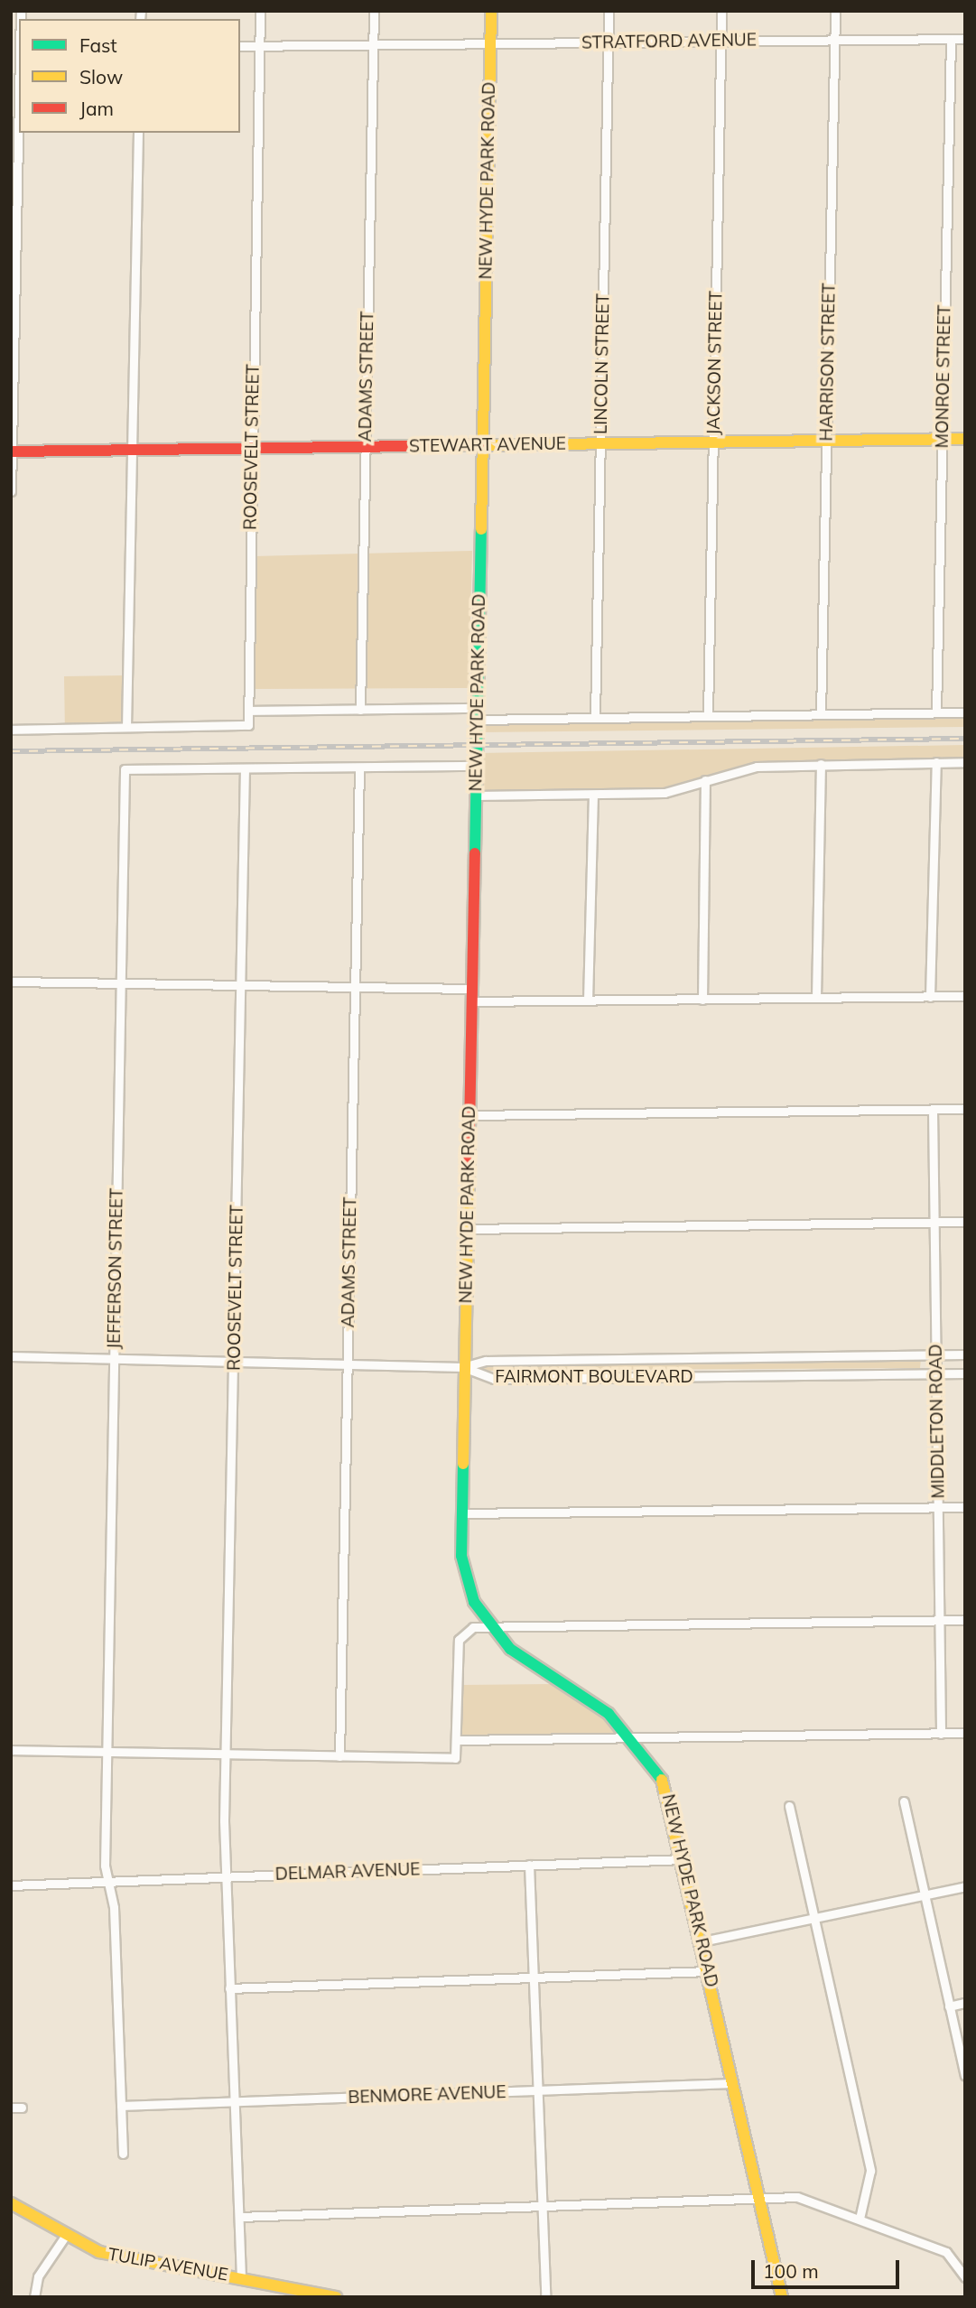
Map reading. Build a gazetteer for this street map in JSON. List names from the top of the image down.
{
  "streets": {
    "main road": ["NEW HYDE PARK ROAD", "STEWART AVENUE", "TULIP AVENUE"],
    "street": [
      "STRATFORD AVENUE",
      "HARRISON STREET",
      "JACKSON STREET",
      "LINCOLN STREET",
      "ADAMS STREET",
      "MONROE STREET",
      "ROOSEVELT STREET",
      "JEFFERSON STREET",
      "FAIRMONT BOULEVARD",
      "MIDDLETON ROAD",
      "DELMAR AVENUE",
      "BENMORE AVENUE"
    ]
  },
  "crossings": [
    ["STRATFORD AVENUE", "NEW HYDE PARK ROAD"],
    ["STRATFORD AVENUE", "HARRISON STREET"],
    ["STRATFORD AVENUE", "JACKSON STREET"],
    ["STRATFORD AVENUE", "LINCOLN STREET"],
    ["STRATFORD AVENUE", "ADAMS STREET"],
    ["STRATFORD AVENUE", "MONROE STREET"],
    ["STRATFORD AVENUE", "ROOSEVELT STREET"],
    ["NEW HYDE PARK ROAD", "STEWART AVENUE"],
    ["NEW HYDE PARK ROAD", "FAIRMONT BOULEVARD"],
    ["NEW HYDE PARK ROAD", "DELMAR AVENUE"],
    ["NEW HYDE PARK ROAD", "BENMORE AVENUE"],
    ["HARRISON STREET", "STEWART AVENUE"],
    ["JACKSON STREET", "STEWART AVENUE"],
    ["LINCOLN STREET", "STEWART AVENUE"],
    ["ADAMS STREET", "STEWART AVENUE"],
    ["MONROE STREET", "STEWART AVENUE"],
    ["STEWART AVENUE", "ROOSEVELT STREET"],
    ["ROOSEVELT STREET", "JEFFERSON STREET"],
    ["ROOSEVELT STREET", "DELMAR AVENUE"],
    ["ROOSEVELT STREET", "BENMORE AVENUE"],
    ["ROOSEVELT STREET", "TULIP AVENUE"],
    ["JEFFERSON STREET", "DELMAR AVENUE"],
    ["JEFFERSON STREET", "BENMORE AVENUE"],
    ["FAIRMONT BOULEVARD", "MIDDLETON ROAD"]
  ],
  "legend": ["Fast", "Slow", "Jam"],
  "scale_bar": "100 m"
}
